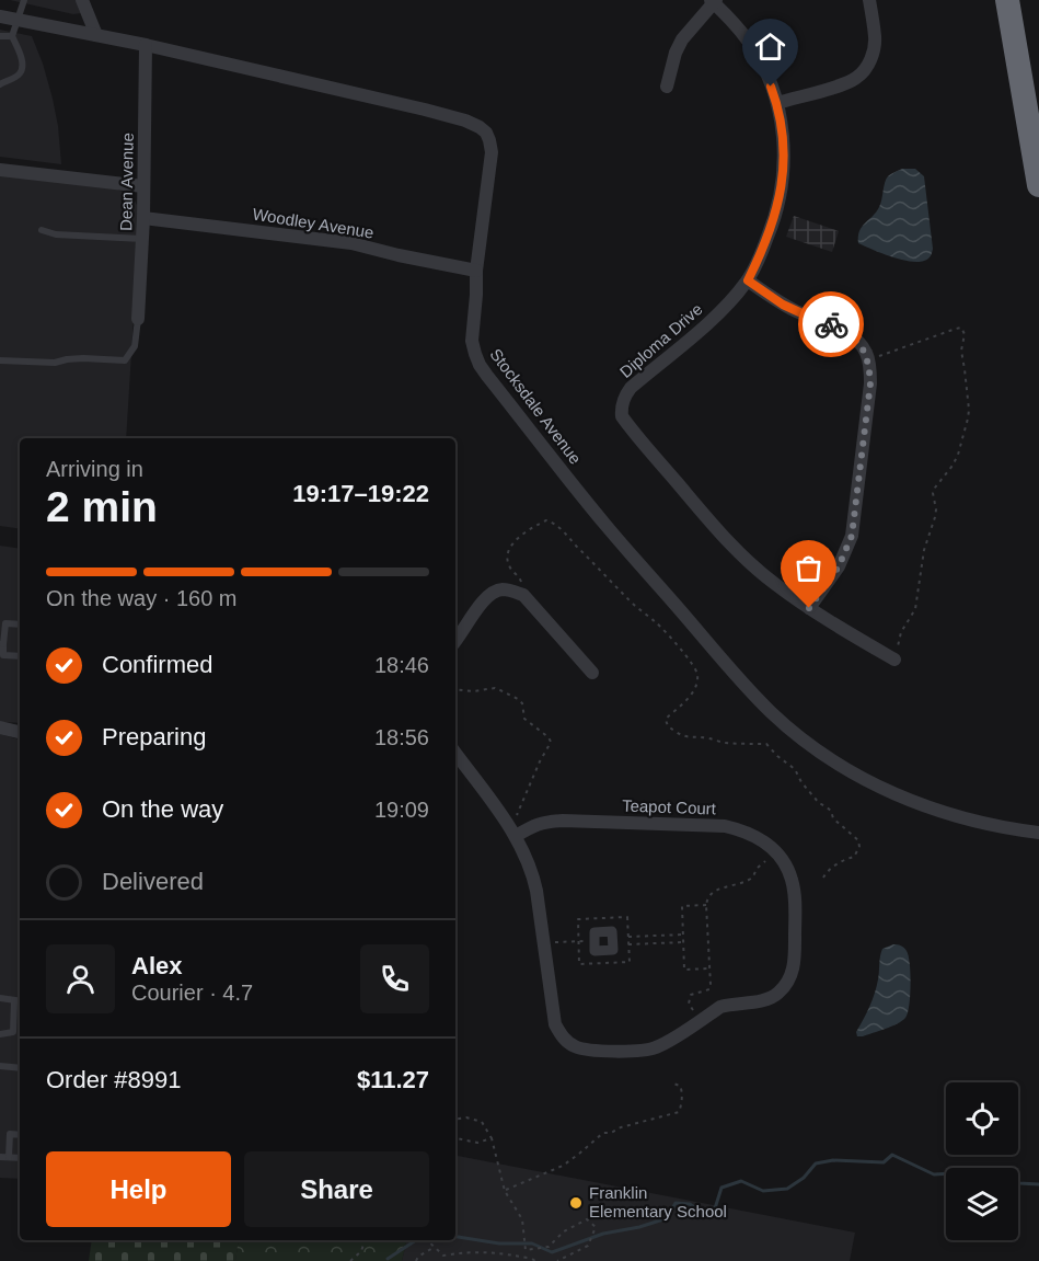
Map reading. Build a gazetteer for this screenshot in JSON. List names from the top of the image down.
{
  "streets": {
    "street": [
      "Dean Avenue",
      "Woodley Avenue",
      "Diploma Drive",
      "Stocksdale Avenue",
      "Teapot Court"
    ]
  },
  "crossings": [
    ["Dean Avenue", "Woodley Avenue"],
    ["Dean Avenue", "Stocksdale Avenue"],
    ["Woodley Avenue", "Stocksdale Avenue"]
  ],
  "places": ["Franklin Elementary School"],
  "page": {
    "heading": ["2 min", "Arriving in", "19:17–19:22"],
    "panel": [
      "Alex",
      "Courier · 4.7",
      "Order #8991",
      "$11.27"
    ],
    "bar": "On the way · 160 m",
    "list": [
      ["Confirmed", "18:46"],
      ["Preparing", "18:56"],
      ["On the way", "19:09"],
      "Delivered"
    ],
    "buttons": ["Help", "Share"]
  }
}
